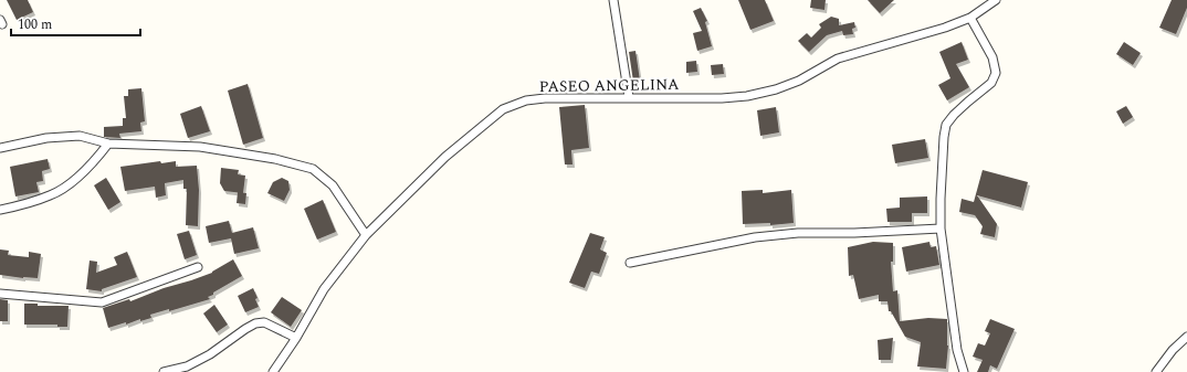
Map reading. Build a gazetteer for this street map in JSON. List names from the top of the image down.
{
  "streets": {
    "street": ["PASEO ANGELINA"]
  },
  "scale_bar": "100 m"
}
